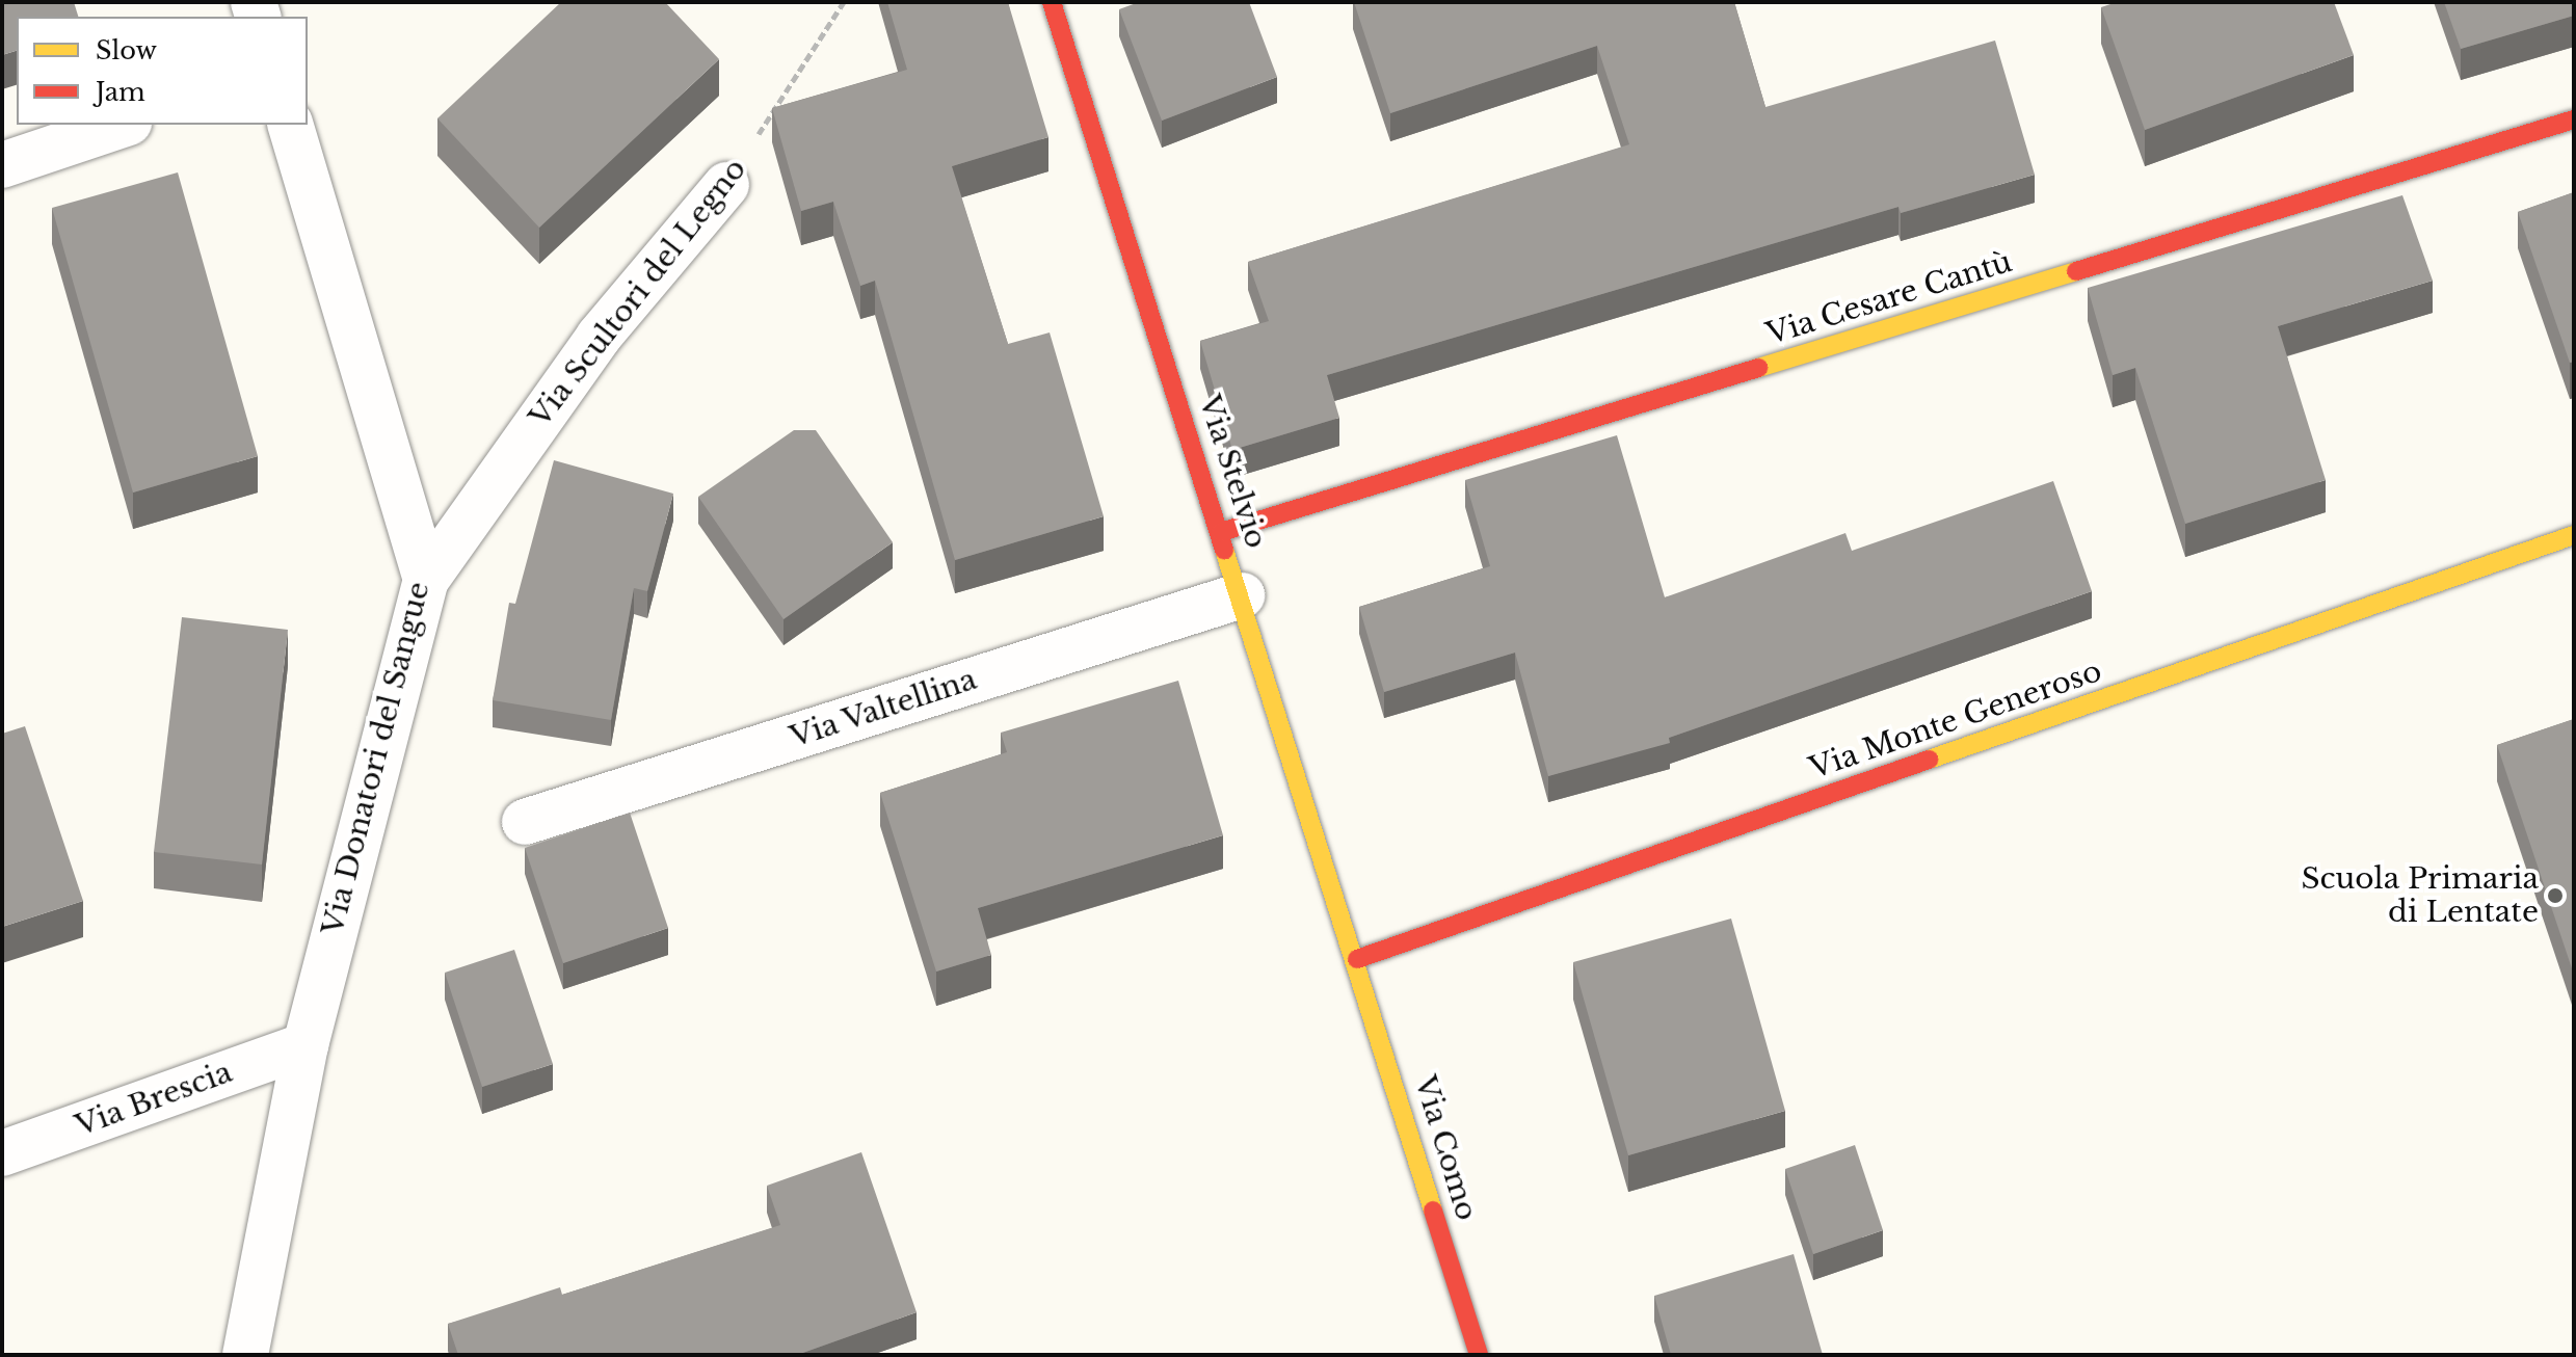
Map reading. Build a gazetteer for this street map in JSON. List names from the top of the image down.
{
  "streets": {
    "street": [
      "Via Scultori del Legno",
      "Via Cesare Cantù",
      "Via Stelvio",
      "Via Valtellina",
      "Via Monte Generoso",
      "Via Donatori del Sangue",
      "Via Brescia",
      "Via Como"
    ]
  },
  "crossings": [
    ["Via Scultori del Legno", "Via Donatori del Sangue"],
    ["Via Cesare Cantù", "Via Stelvio"],
    ["Via Stelvio", "Via Valtellina"],
    ["Via Stelvio", "Via Monte Generoso"],
    ["Via Stelvio", "Via Como"],
    ["Via Monte Generoso", "Via Como"],
    ["Via Donatori del Sangue", "Via Brescia"]
  ],
  "places": ["Scuola Primaria di Lentate"],
  "legend": ["Slow", "Jam"]
}
